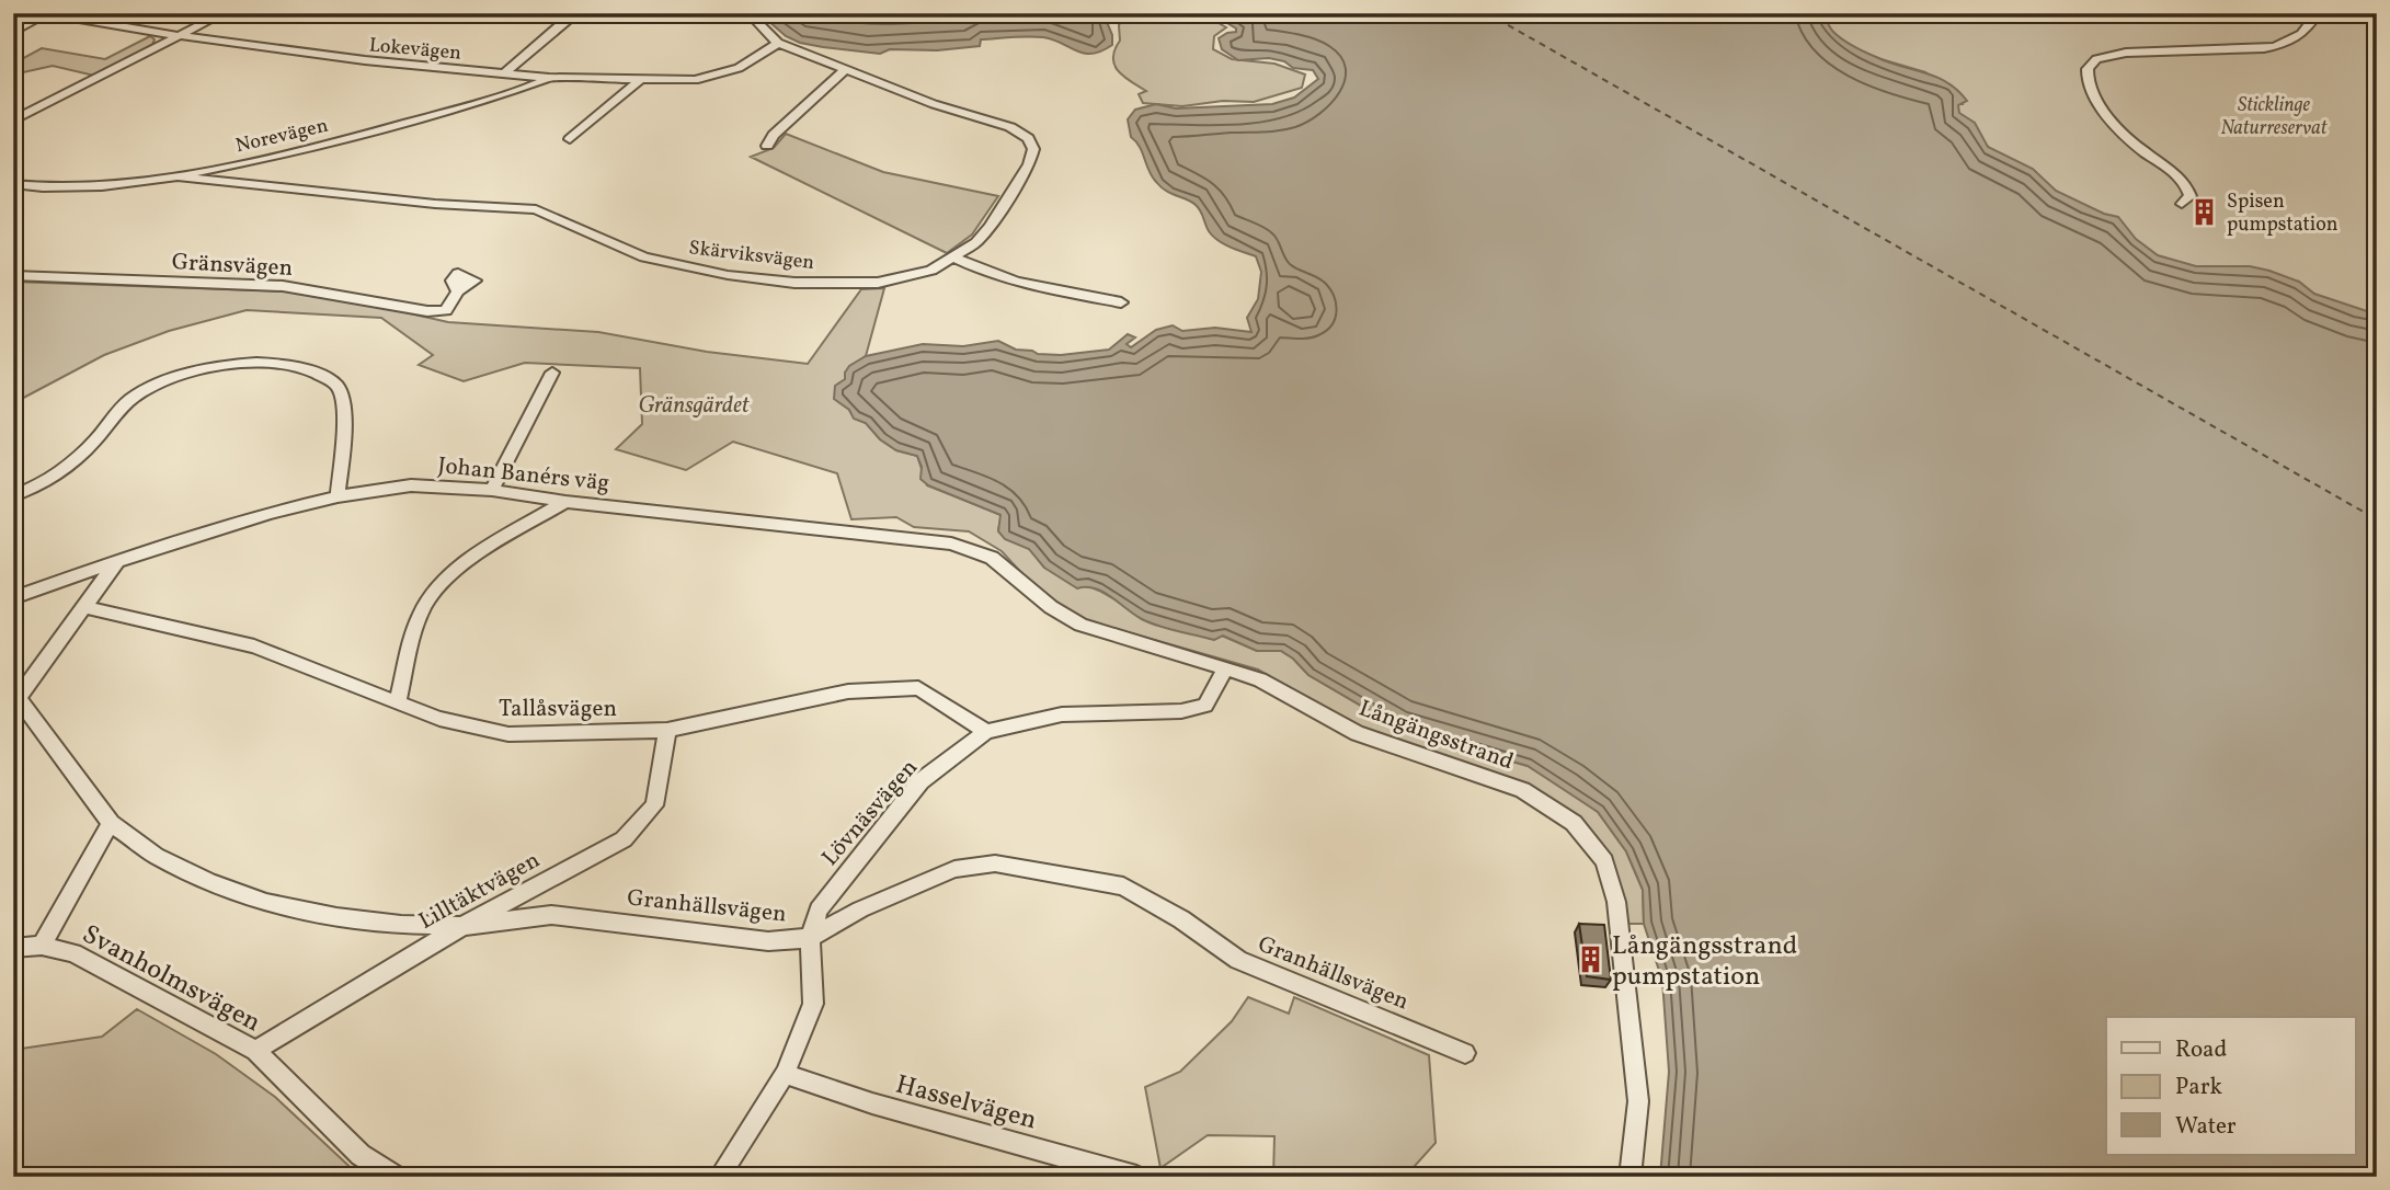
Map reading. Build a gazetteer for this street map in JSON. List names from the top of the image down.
{
  "streets": {
    "street": [
      "Lokevägen",
      "Norevägen",
      "Skärviksvägen",
      "Gränsvägen",
      "Johan Banérs väg",
      "Tallåsvägen",
      "Långängsstrand",
      "Lövnäsvägen",
      "Lilltäktvägen",
      "Granhällsvägen",
      "Svanholmsvägen",
      "Hasselvägen"
    ]
  },
  "crossings": [
    ["Lokevägen", "Norevägen"],
    ["Lokevägen", "Skärviksvägen"],
    ["Norevägen", "Skärviksvägen"],
    ["Johan Banérs väg", "Långängsstrand"],
    ["Tallåsvägen", "Lövnäsvägen"],
    ["Tallåsvägen", "Lilltäktvägen"],
    ["Långängsstrand", "Lövnäsvägen"],
    ["Lövnäsvägen", "Granhällsvägen"],
    ["Lövnäsvägen", "Hasselvägen"],
    ["Lilltäktvägen", "Granhällsvägen"],
    ["Lilltäktvägen", "Svanholmsvägen"]
  ],
  "parks": ["Sticklinge Naturreservat", "Gränsgärdet"],
  "places": {
    "building": ["Spisen pumpstation", "Långängsstrand pumpstation"]
  },
  "legend": ["Road", "Park", "Water"]
}
